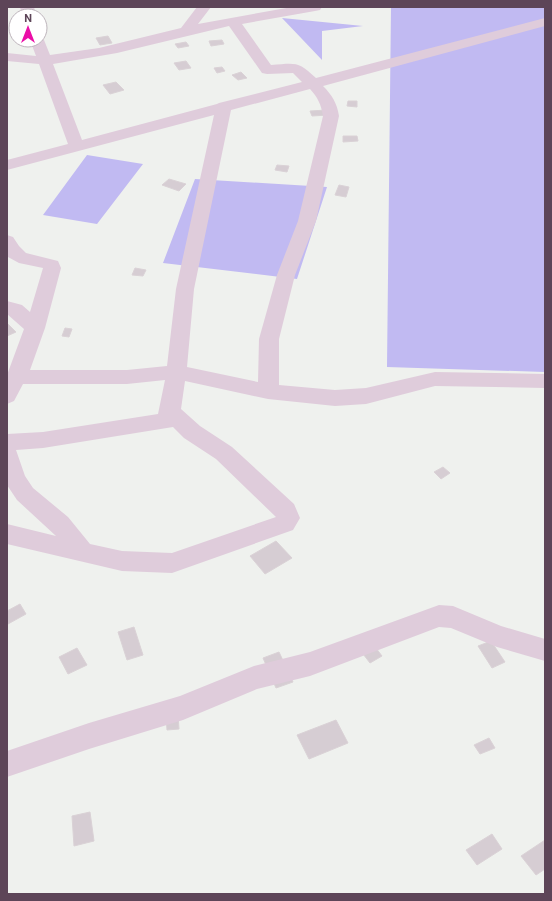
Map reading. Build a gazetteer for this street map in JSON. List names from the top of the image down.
{
  "north": "top"
}
